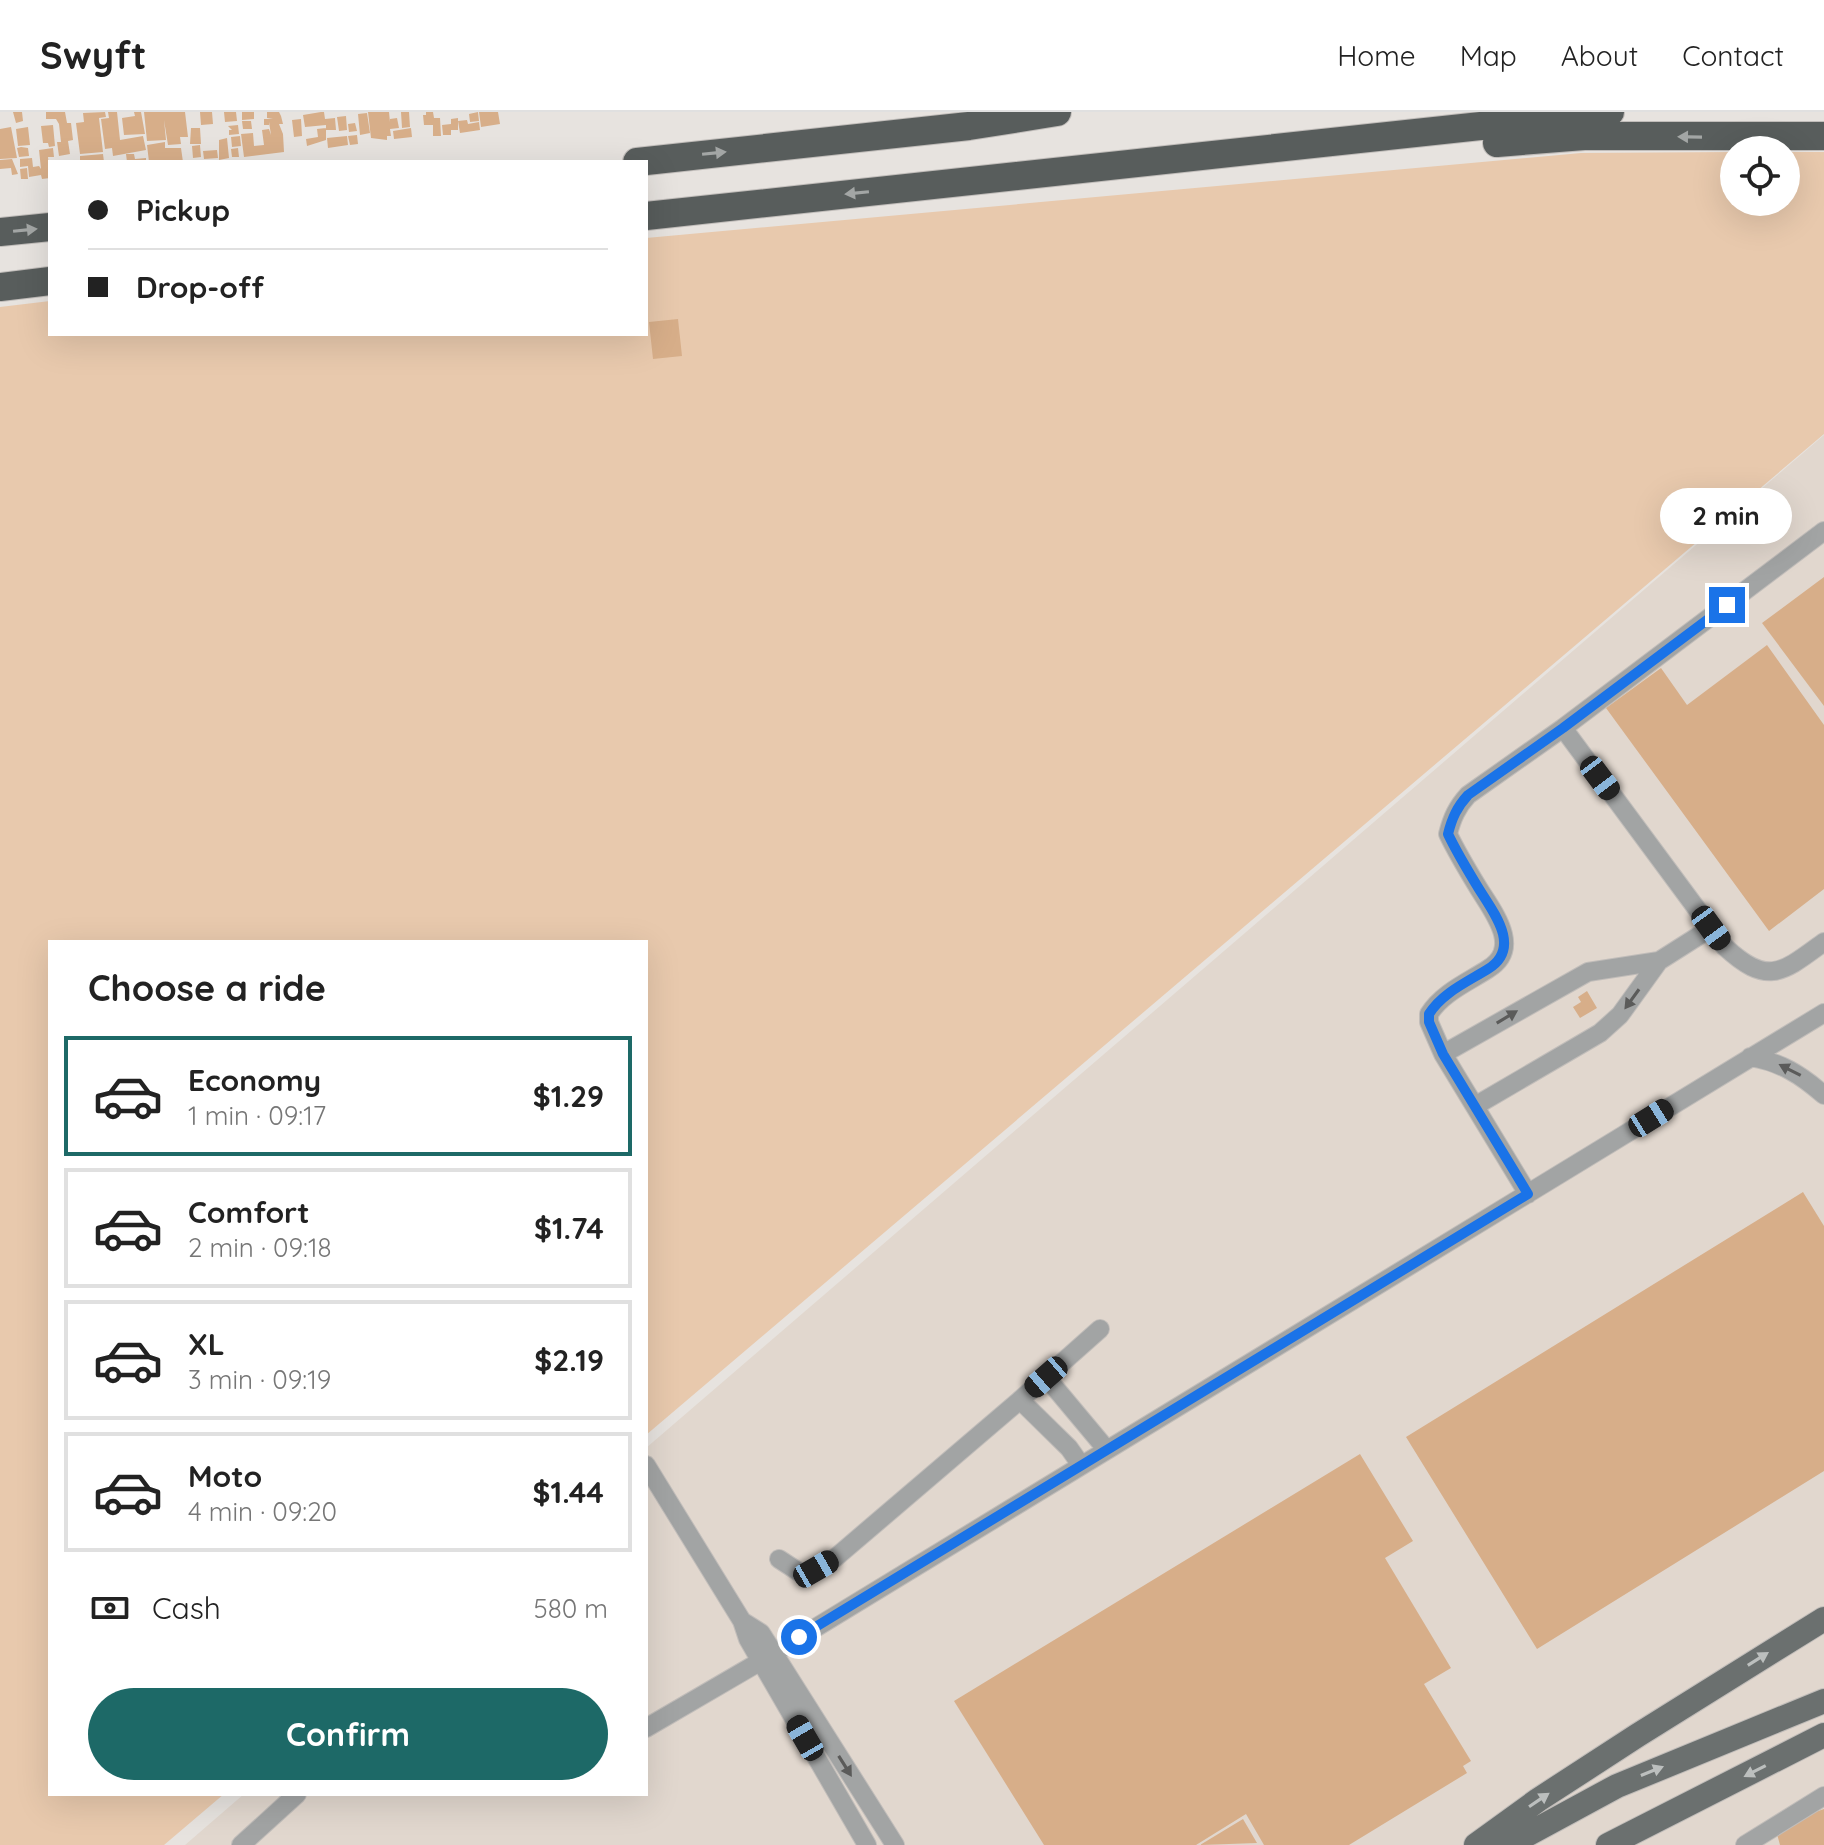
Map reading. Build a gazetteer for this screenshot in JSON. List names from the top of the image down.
{
  "page": {
    "header": "Swyft",
    "nav": [
      "Home",
      "Map",
      "About",
      "Contact"
    ],
    "banner": ["Pickup", "Drop-off"],
    "bubble": "2 min",
    "heading": "Choose a ride",
    "list": [
      {
        "name": "Economy",
        "note": "1 min · 09:17",
        "value": "$1.29"
      },
      {
        "name": "Comfort",
        "note": "2 min · 09:18",
        "value": "$1.74"
      },
      {
        "name": "XL",
        "note": "3 min · 09:19",
        "value": "$2.19"
      },
      {
        "name": "Moto",
        "note": "4 min · 09:20",
        "value": "$1.44"
      }
    ],
    "pay": ["Cash", "580 m"],
    "buttons": "Confirm"
  }
}
